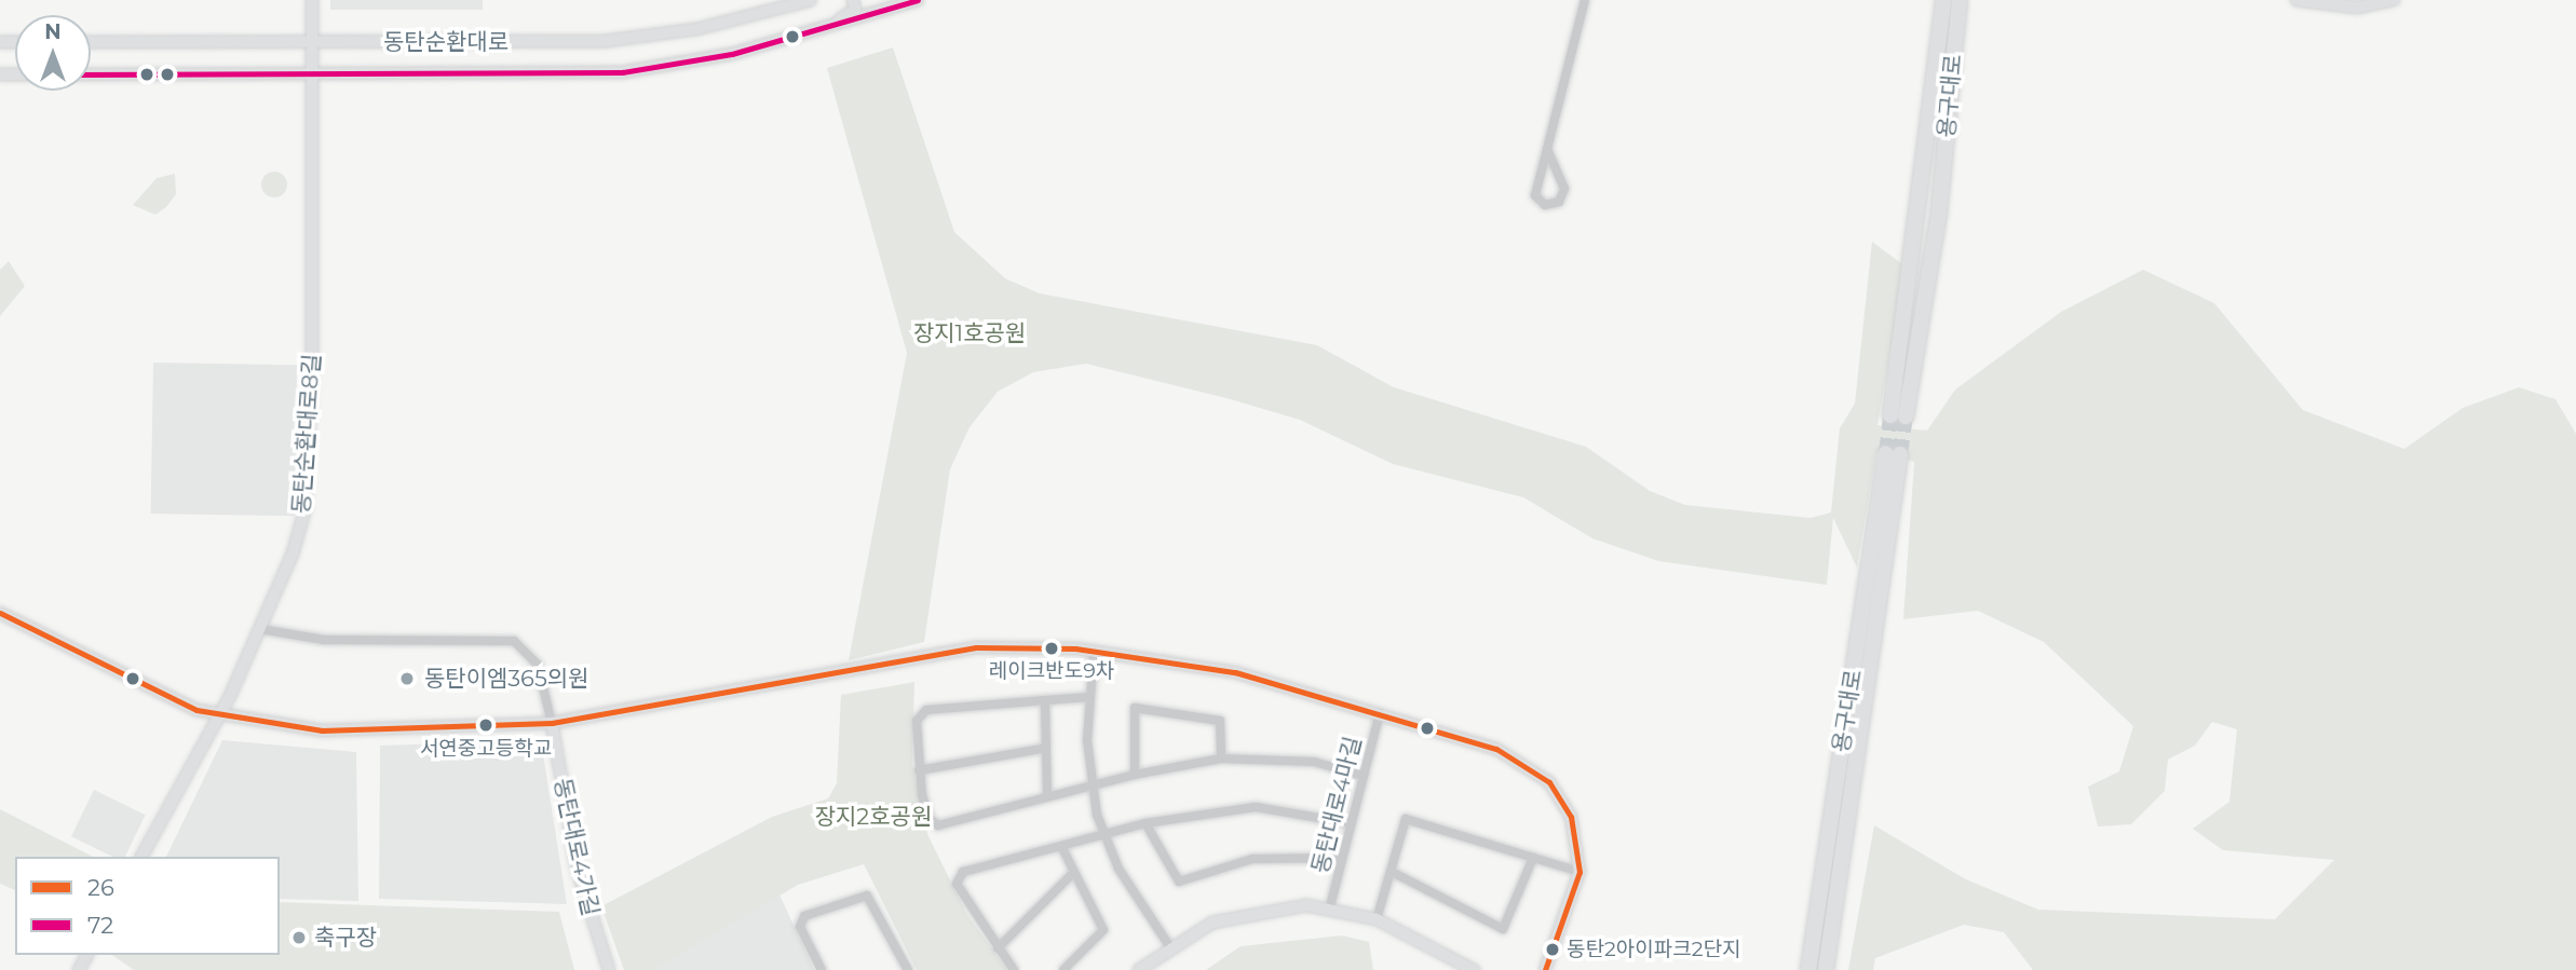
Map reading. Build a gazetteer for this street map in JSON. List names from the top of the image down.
{
  "streets": {
    "highway": ["용구대로"],
    "street": [
      "동탄순환대로",
      "동탄순환대로8길",
      "동탄대로4마길",
      "동탄대로4가길"
    ]
  },
  "crossings": [
    ["동탄순환대로", "동탄순환대로8길"]
  ],
  "parks": ["장지1호공원", "장지2호공원"],
  "places": [
    "레이크반도9차",
    "동탄이엠365의원",
    "서연중고등학교",
    "축구장",
    "동탄2아이파크2단지"
  ],
  "lines": ["transit line 72", "transit line 26"],
  "legend": ["26", "72"],
  "north": "top"
}
